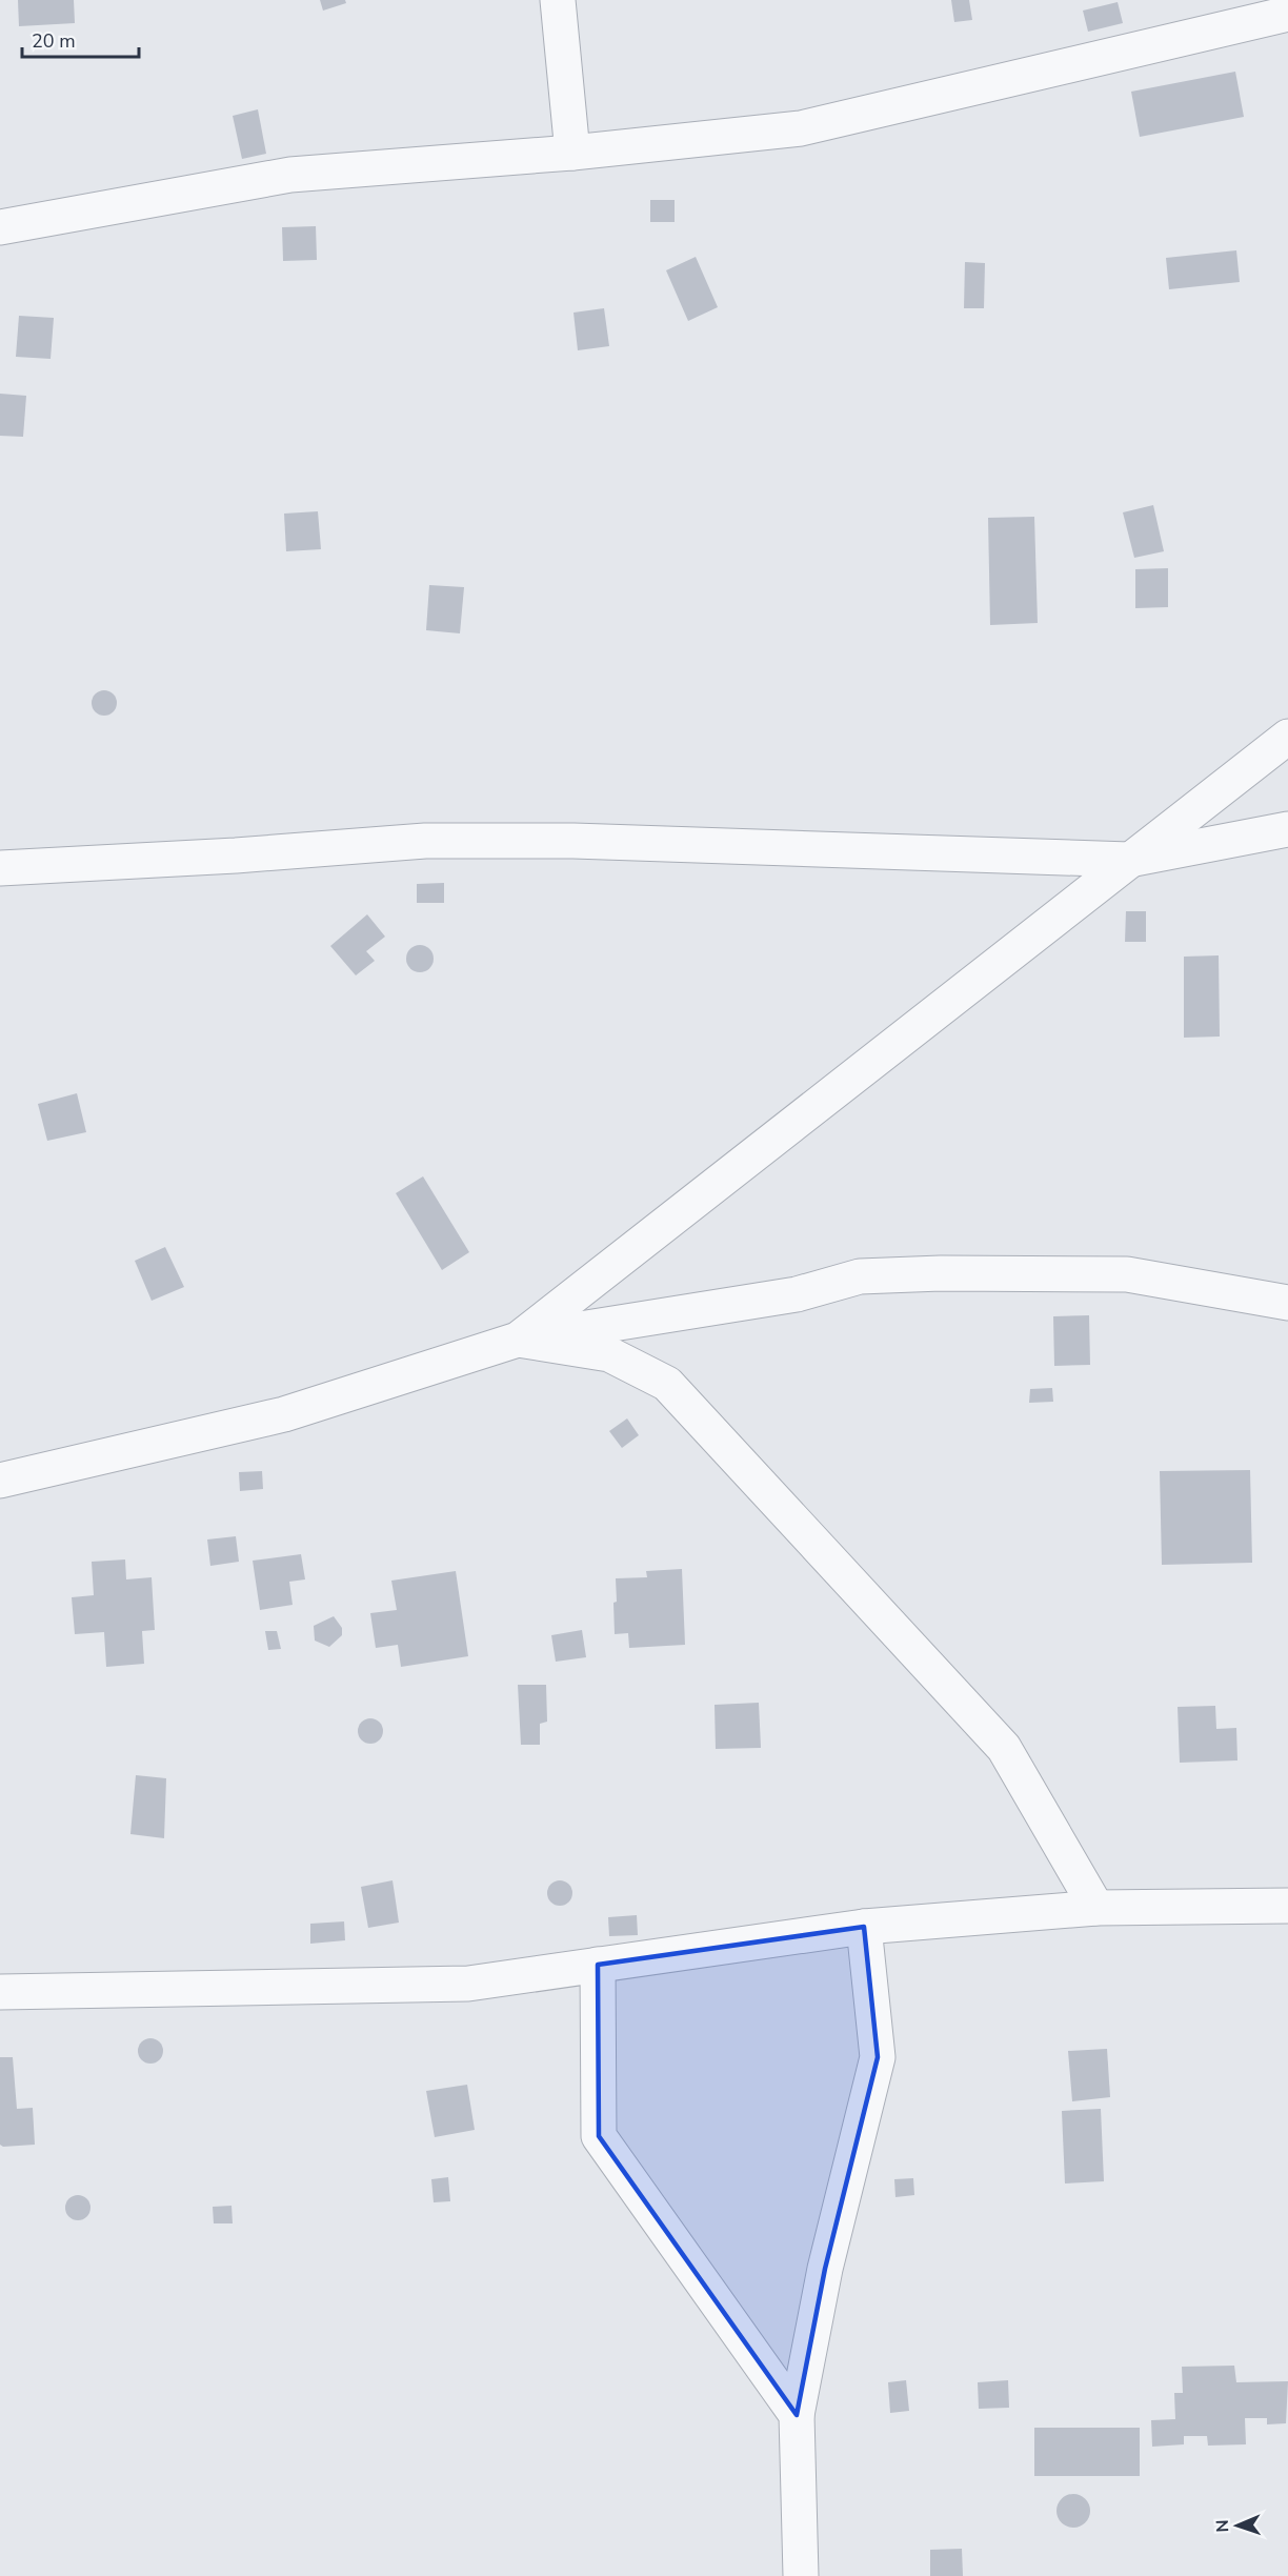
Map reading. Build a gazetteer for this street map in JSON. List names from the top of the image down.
{
  "scale_bar": "20 m",
  "north": "left"
}
